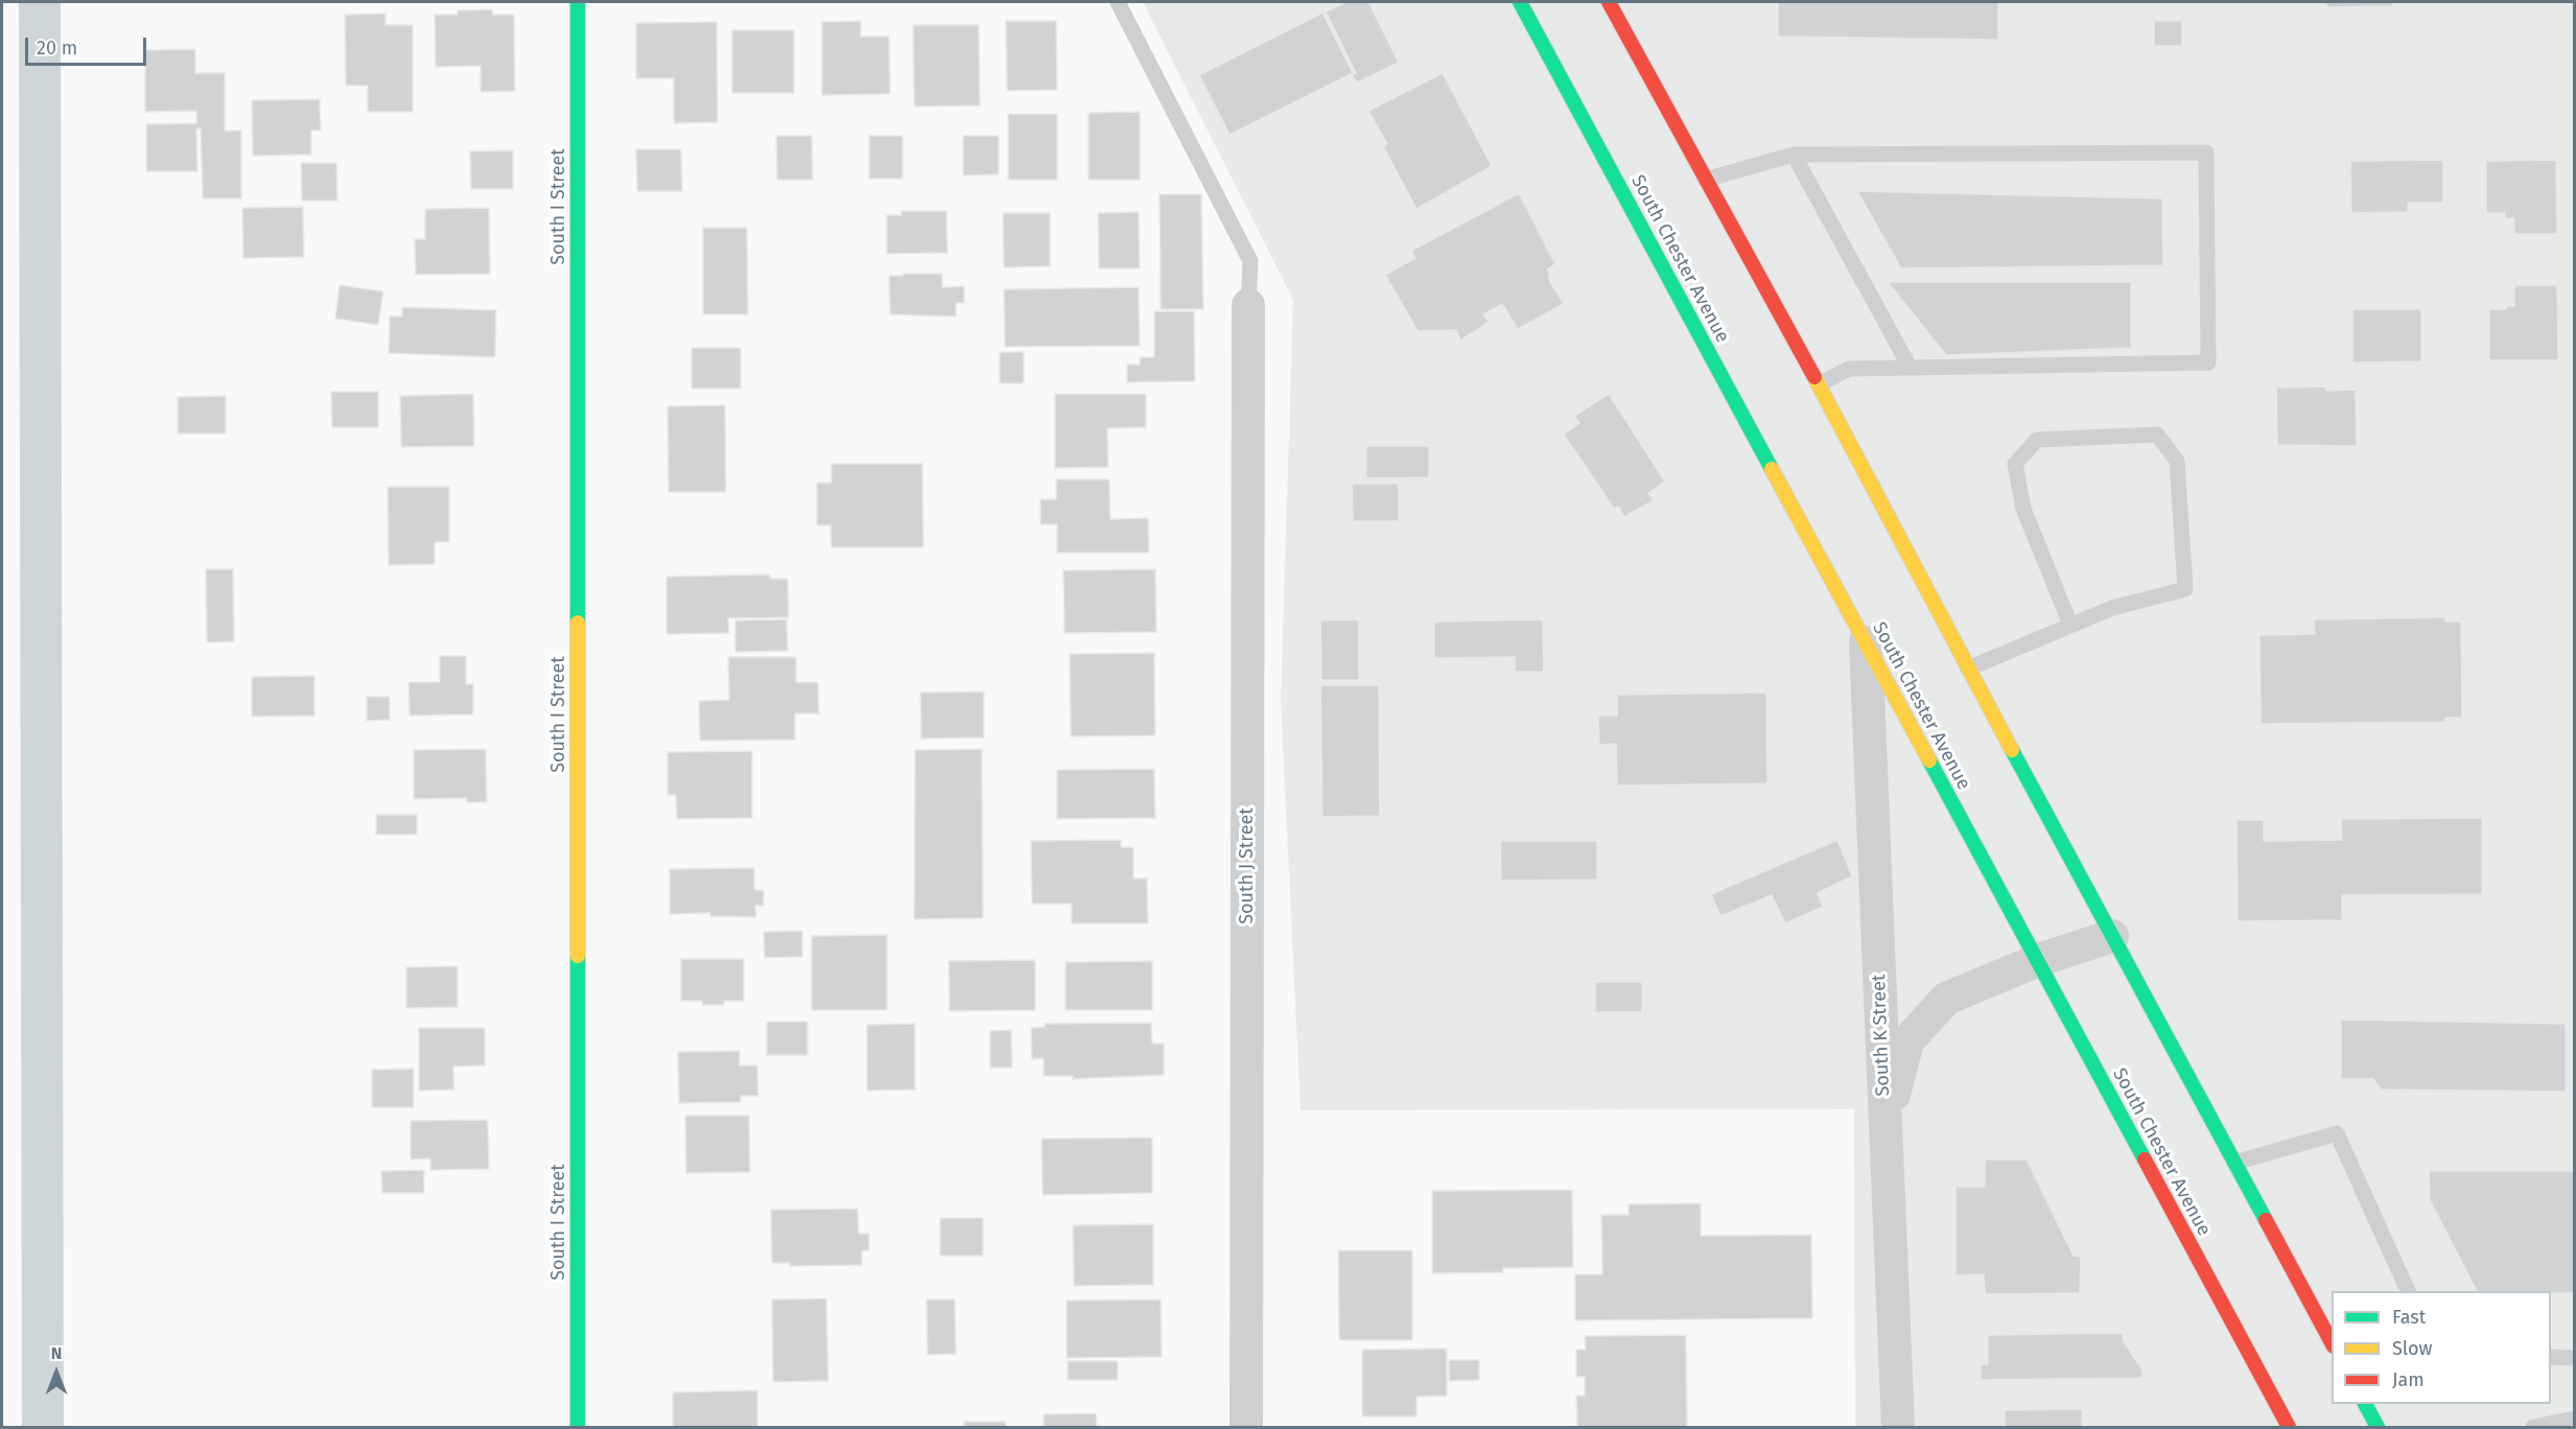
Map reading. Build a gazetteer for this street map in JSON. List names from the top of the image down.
{
  "streets": {
    "main road": ["South I Street", "South Chester Avenue"],
    "street": ["South J Street", "South K Street"]
  },
  "crossings": [
    ["South Chester Avenue", "South K Street"]
  ],
  "legend": ["Fast", "Slow", "Jam"],
  "scale_bar": "20 m",
  "north": "top"
}
